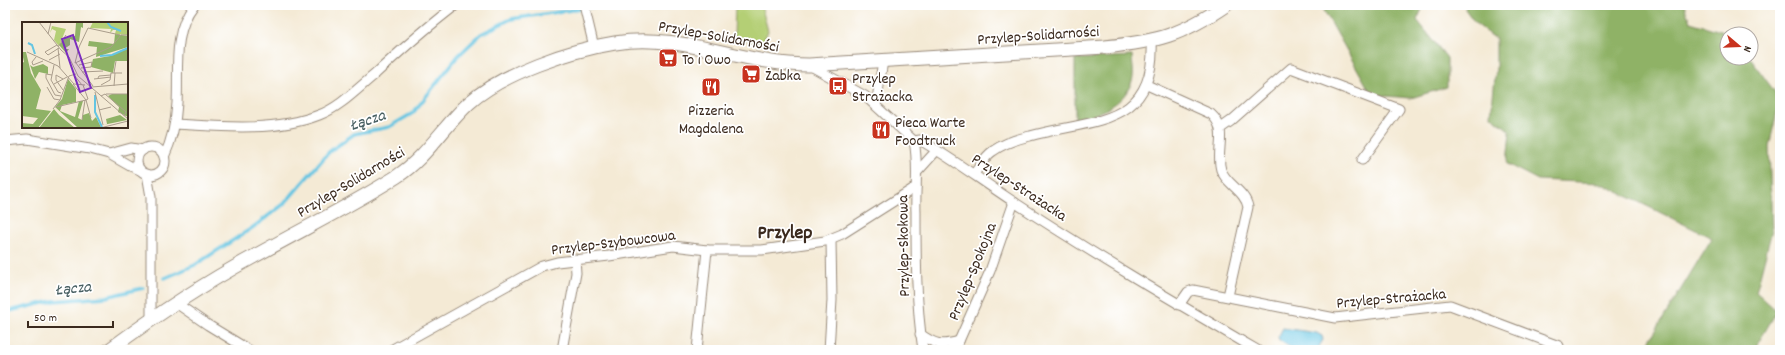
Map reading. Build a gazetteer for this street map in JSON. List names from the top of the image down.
{
  "streets": {
    "main road": ["Przylep-Solidarności"],
    "street": [
      "Przylep-Strażacka",
      "Przylep-Szybowcowa",
      "Przylep-Skokowa",
      "Przylep-Spokojna"
    ]
  },
  "crossings": [
    ["Przylep-Solidarności", "Przylep-Strażacka"],
    ["Przylep-Strażacka", "Przylep-Skokowa"],
    ["Przylep-Strażacka", "Przylep-Spokojna"],
    ["Przylep-Szybowcowa", "Przylep-Skokowa"]
  ],
  "districts": ["Przylep"],
  "water": ["Łącza"],
  "places": {
    "supermarket": ["To i Owo", "Żabka"],
    "bus stop": ["Przylep Strażacka"],
    "restaurant": ["Pizzeria Magdalena", "Pieca Warte Foodtruck"]
  },
  "scale_bar": "50 m",
  "north": "right"
}
